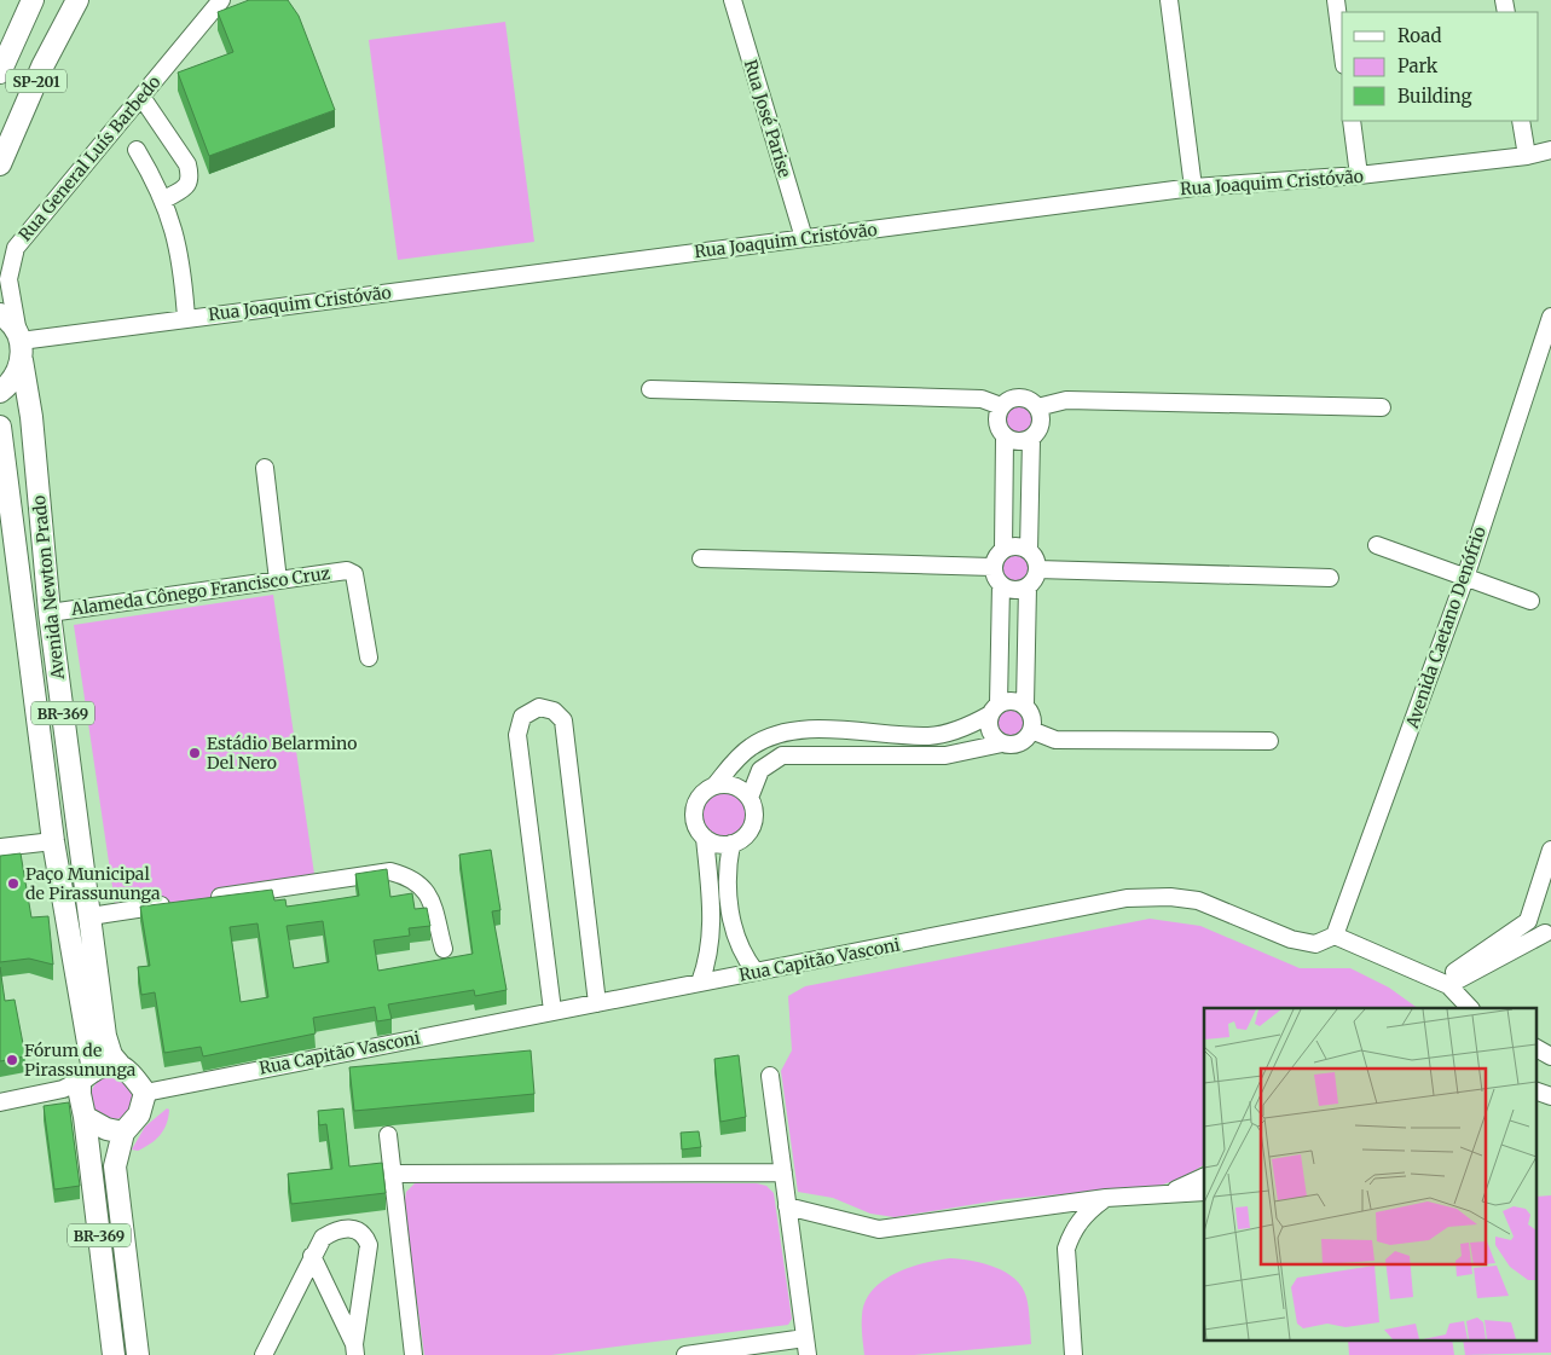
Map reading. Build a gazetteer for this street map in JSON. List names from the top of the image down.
{
  "streets": {
    "main road": ["SP-201", "Avenida Newton Prado", "BR-369"],
    "street": [
      "Rua José Parise",
      "Rua General Luís Barbedo",
      "Rua Joaquim Cristóvão",
      "Alameda Cônego Francisco Cruz",
      "Avenida Caetano Denófrio",
      "Rua Capitão Vasconi"
    ]
  },
  "crossings": [
    ["Rua José Parise", "Rua Joaquim Cristóvão"],
    ["Rua General Luís Barbedo", "Rua Joaquim Cristóvão"],
    ["Rua General Luís Barbedo", "Avenida Newton Prado"],
    ["Rua Joaquim Cristóvão", "Avenida Newton Prado"],
    ["Avenida Newton Prado", "Alameda Cônego Francisco Cruz"],
    ["Avenida Newton Prado", "BR-369"],
    ["Avenida Newton Prado", "Rua Capitão Vasconi"],
    ["Avenida Caetano Denófrio", "Rua Capitão Vasconi"],
    ["BR-369", "Rua Capitão Vasconi"]
  ],
  "places": ["Estádio Belarmino Del Nero", "Paço Municipal de Pirassununga", "Fórum de Pirassununga"],
  "legend": ["Road", "Park", "Building"]
}
